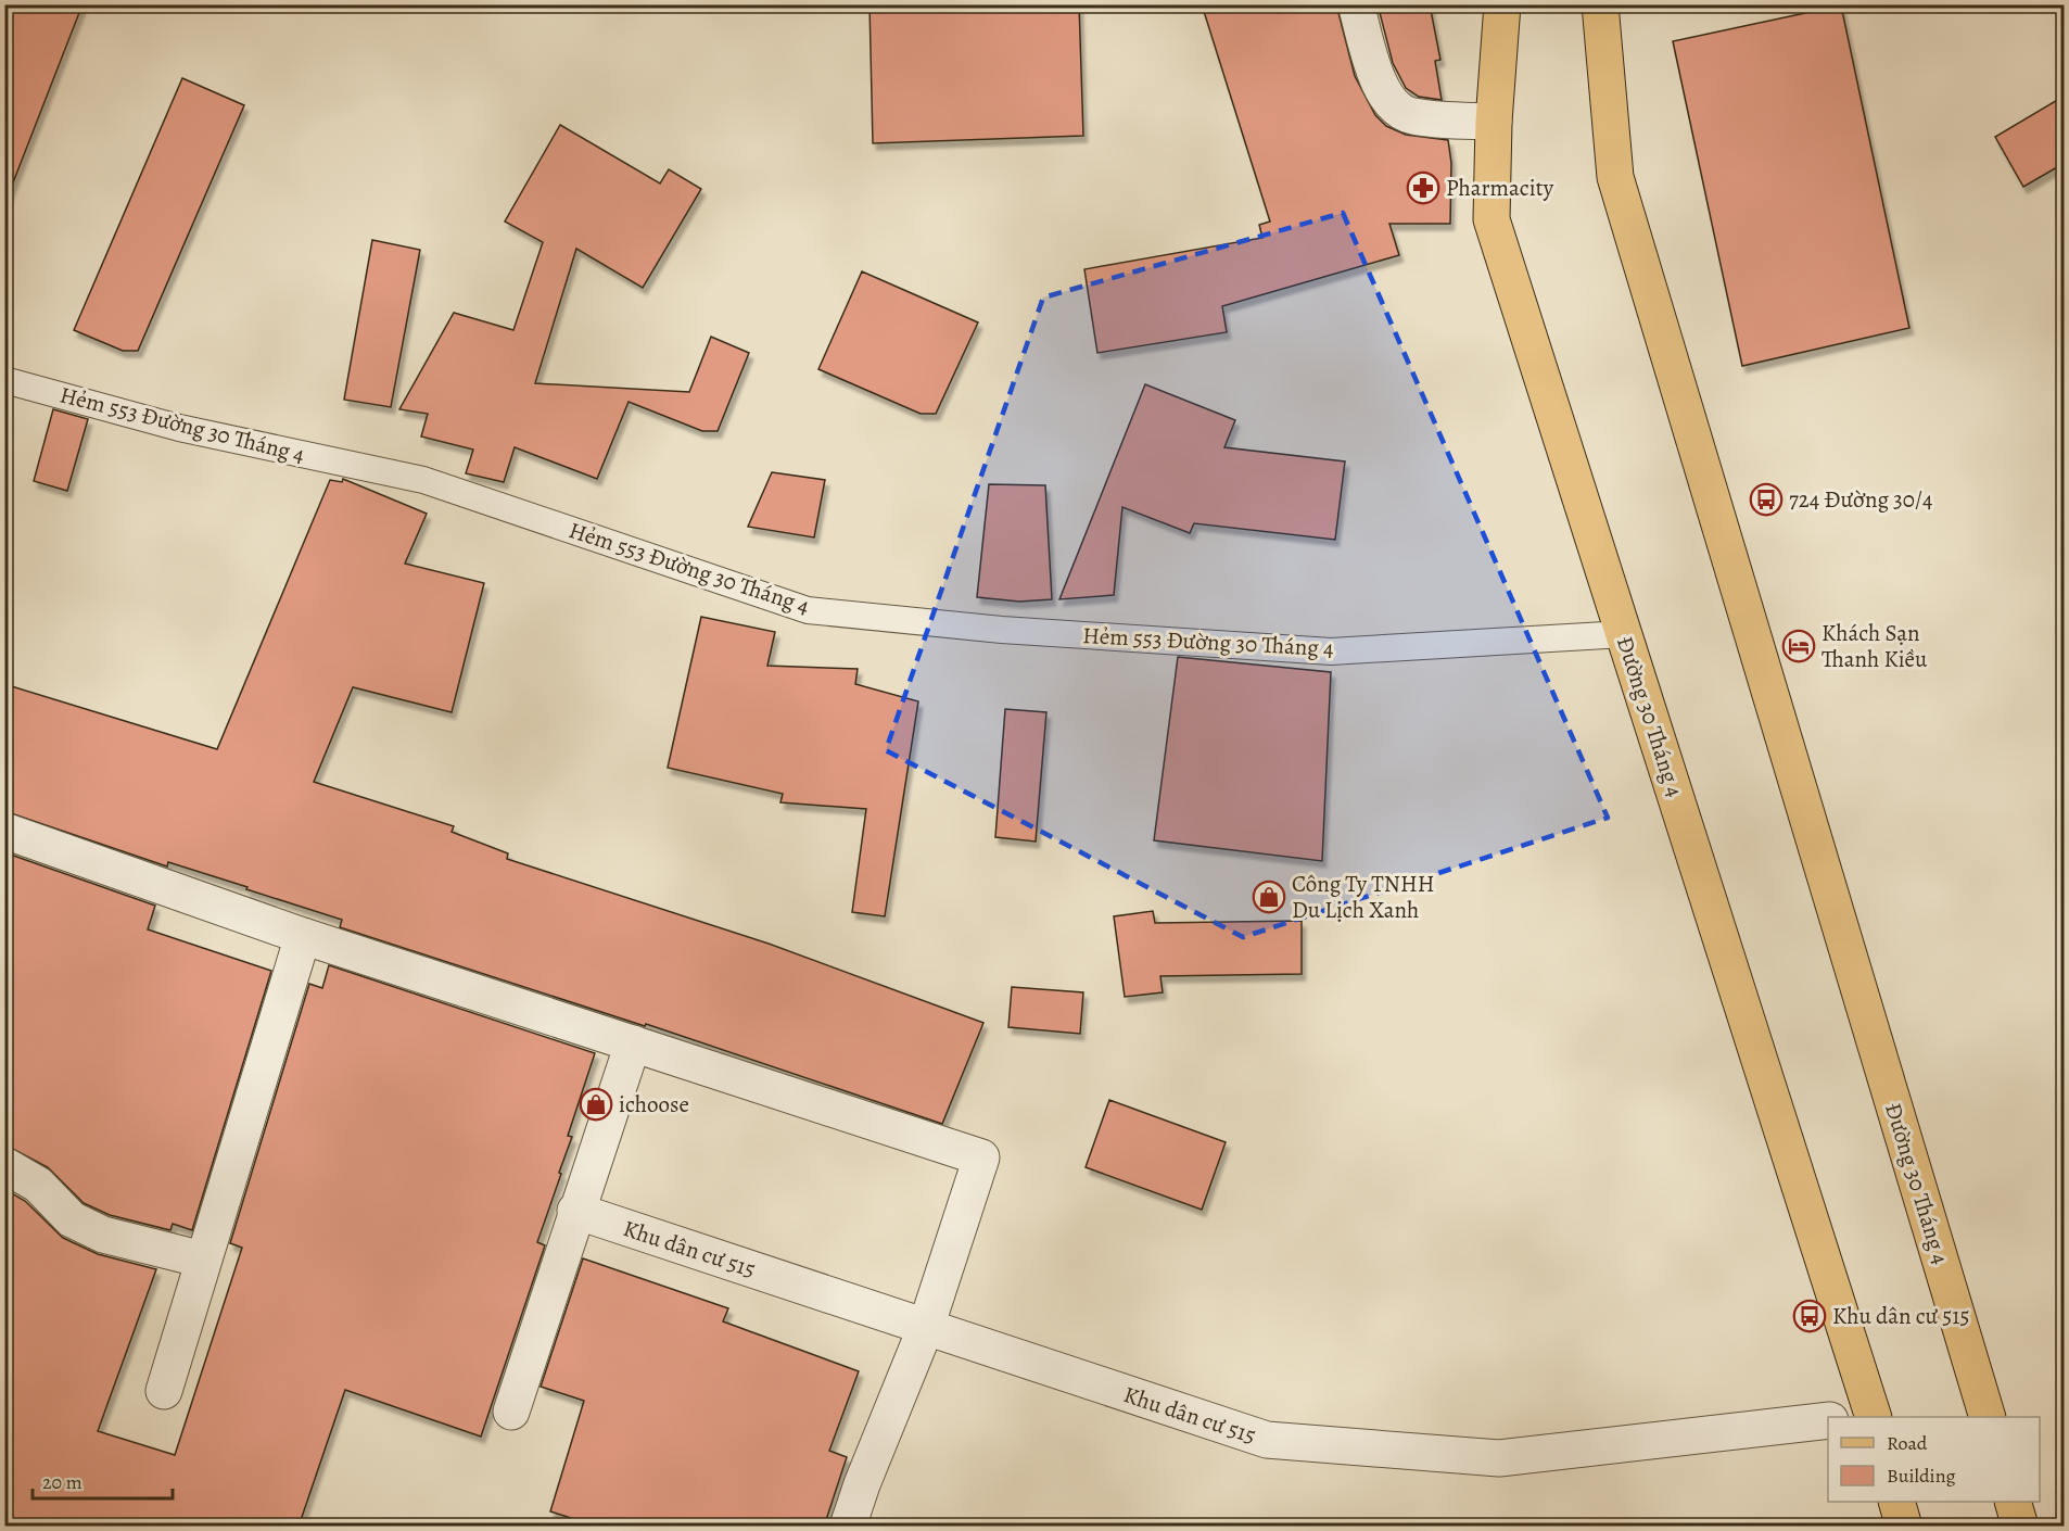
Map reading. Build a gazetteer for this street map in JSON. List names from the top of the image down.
{
  "streets": {
    "main road": ["Đường 30 Tháng 4"],
    "street": ["Khu dân cư 515"],
    "lane": ["Hẻm 553 Đường 30 Tháng 4"]
  },
  "crossings": [
    ["Hẻm 553 Đường 30 Tháng 4", "Đường 30 Tháng 4"]
  ],
  "places": {
    "pharmacy": ["Pharmacity"],
    "bus stop": ["724 Đường 30/4", "Khu dân cư 515"],
    "hotel": ["Khách Sạn Thanh Kiều"],
    "shop": ["Công Ty TNHH Du Lịch Xanh", "ichoose"]
  },
  "legend": ["Road", "Building"],
  "scale_bar": "20 m"
}
